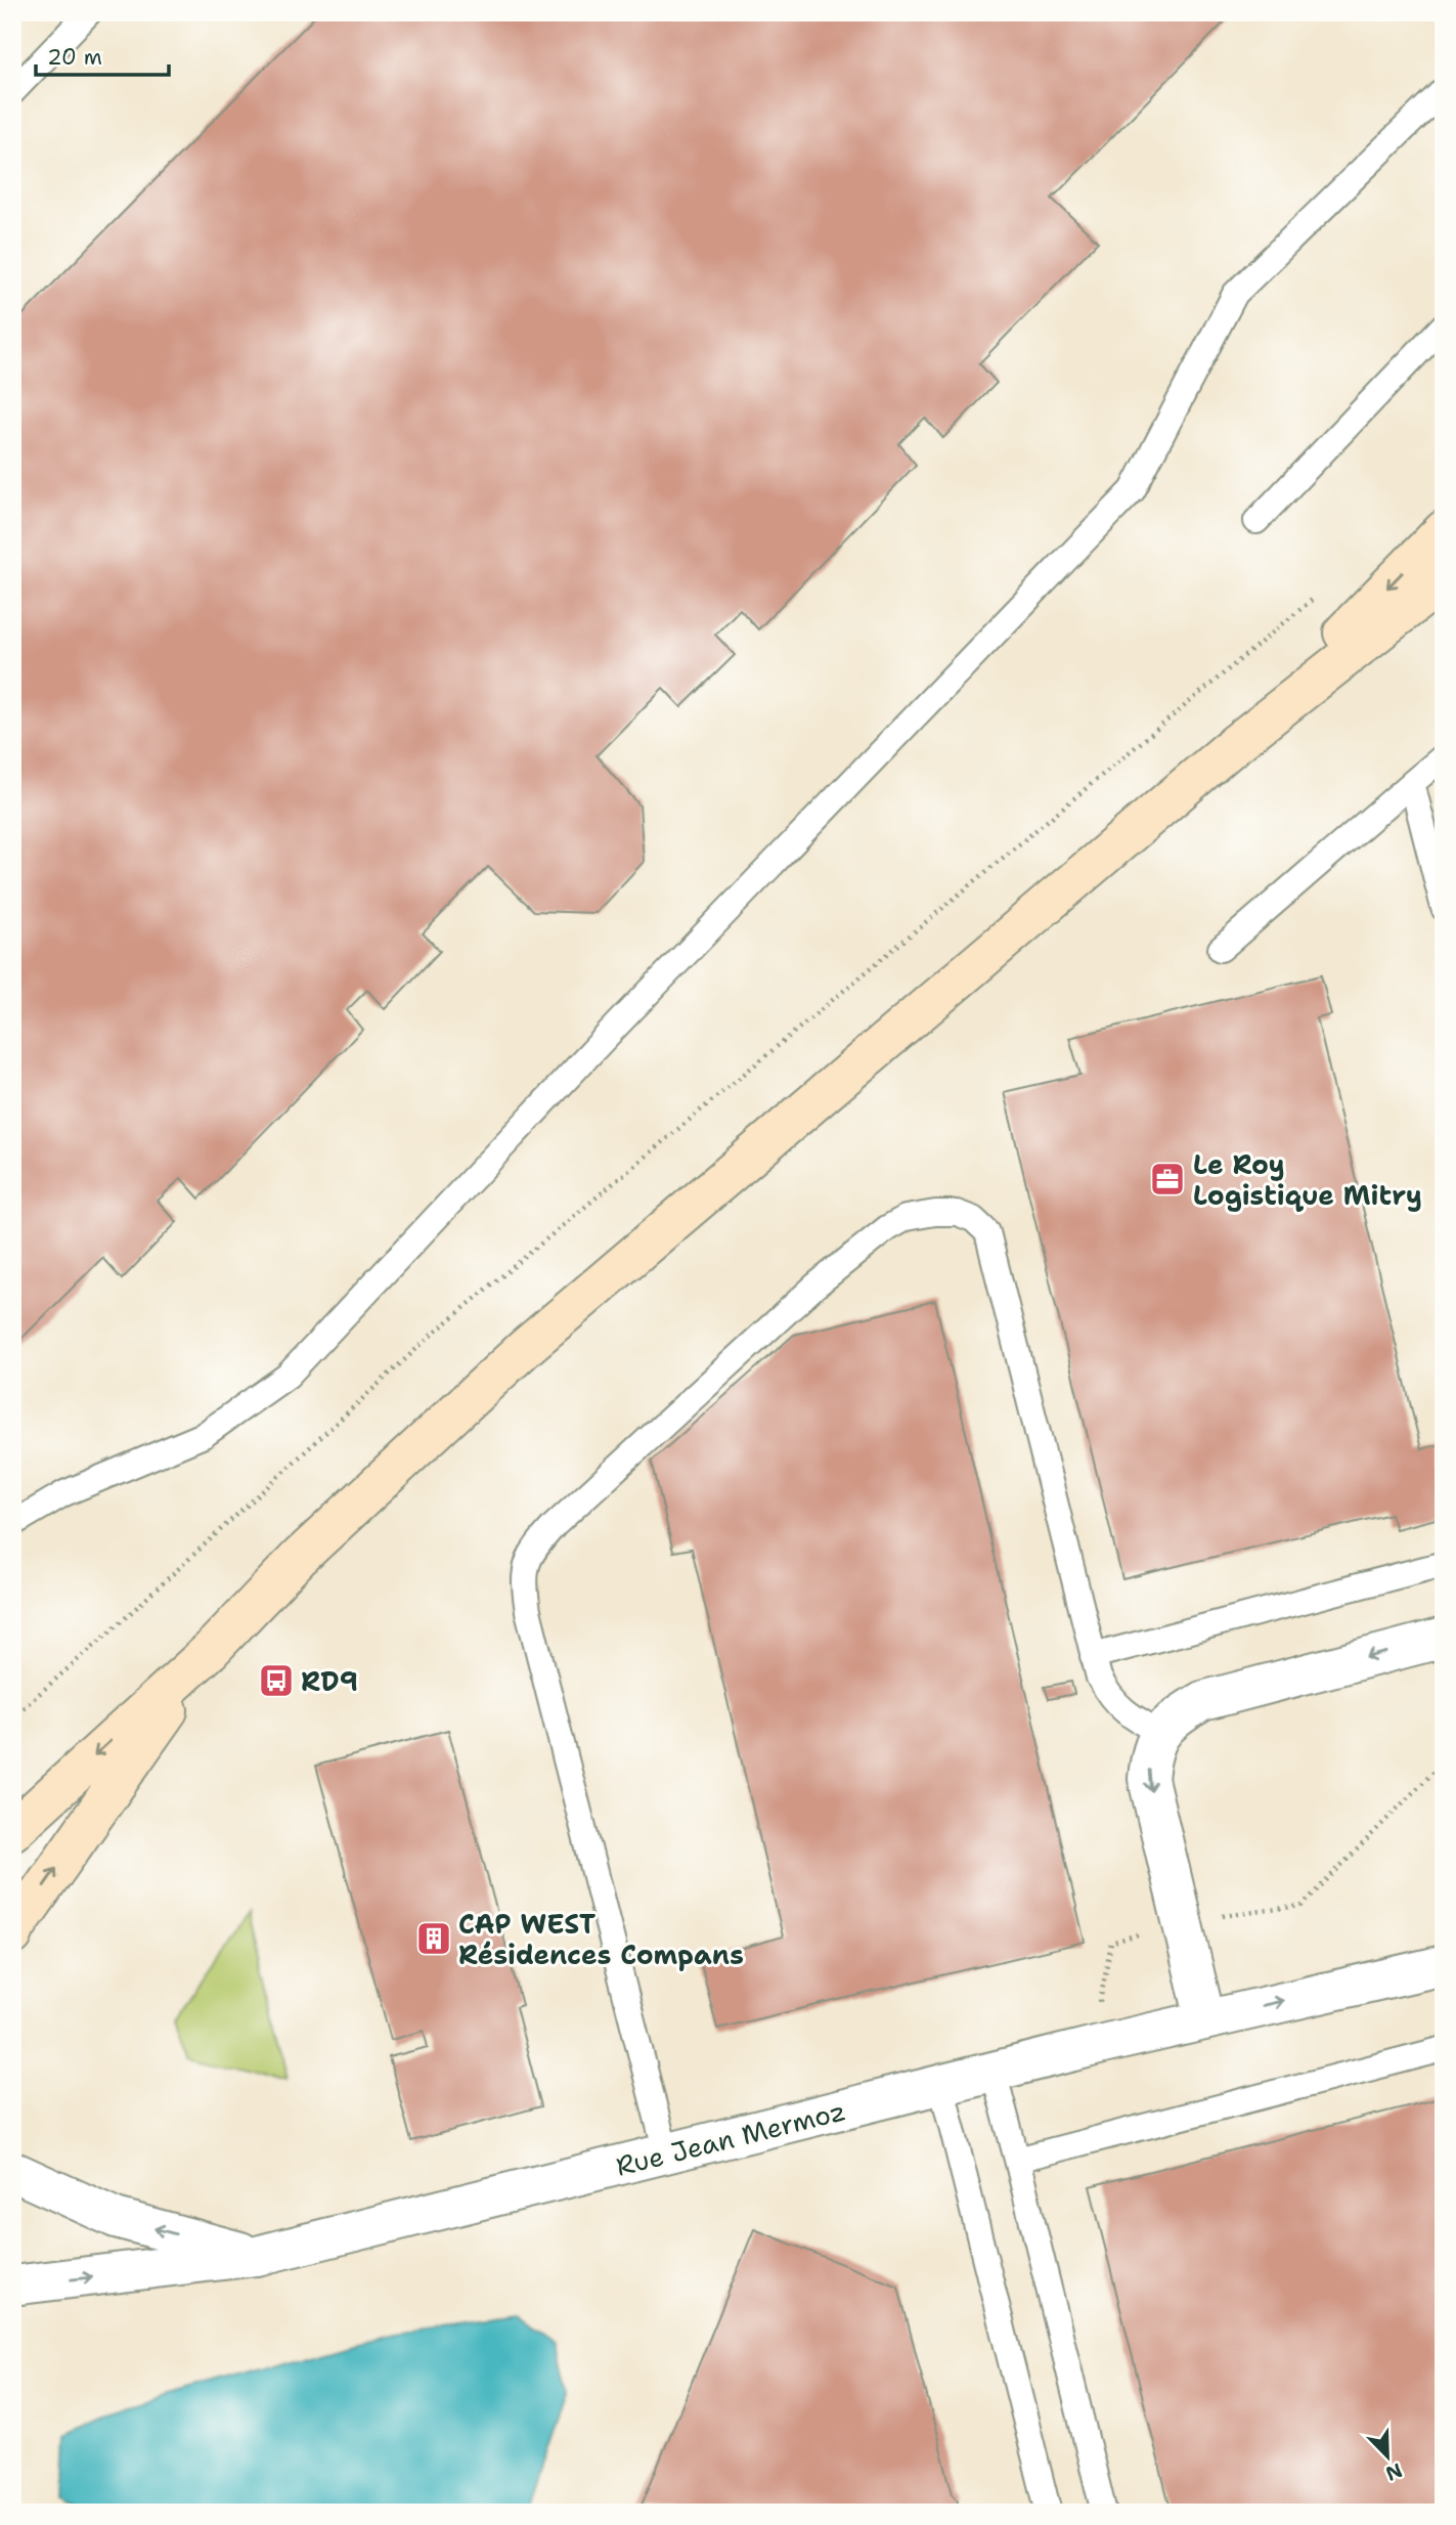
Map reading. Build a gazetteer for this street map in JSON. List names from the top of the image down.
{
  "streets": {
    "street": ["Rue Jean Mermoz"]
  },
  "places": {
    "office": ["Le Roy Logistique Mitry"],
    "bus stop": ["RD9"],
    "building": ["CAP WEST Résidences Compans"]
  },
  "scale_bar": "20 m",
  "north": "bottom right"
}
